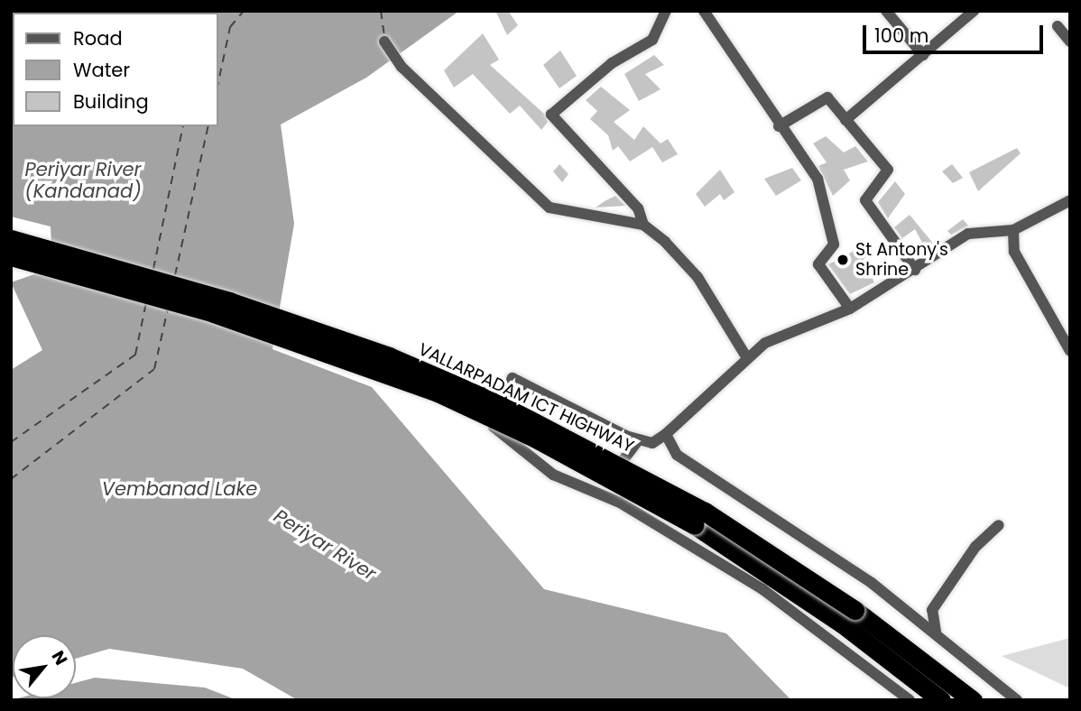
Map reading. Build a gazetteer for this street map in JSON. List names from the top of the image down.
{
  "streets": {
    "highway": ["VALLARPADAM ICT HIGHWAY"]
  },
  "water": ["Periyar River (Kandanad)", "Vembanad Lake", "Periyar River"],
  "places": ["St Antony's Shrine"],
  "legend": ["Road", "Water", "Building"],
  "scale_bar": "100 m",
  "north": "top right"
}
